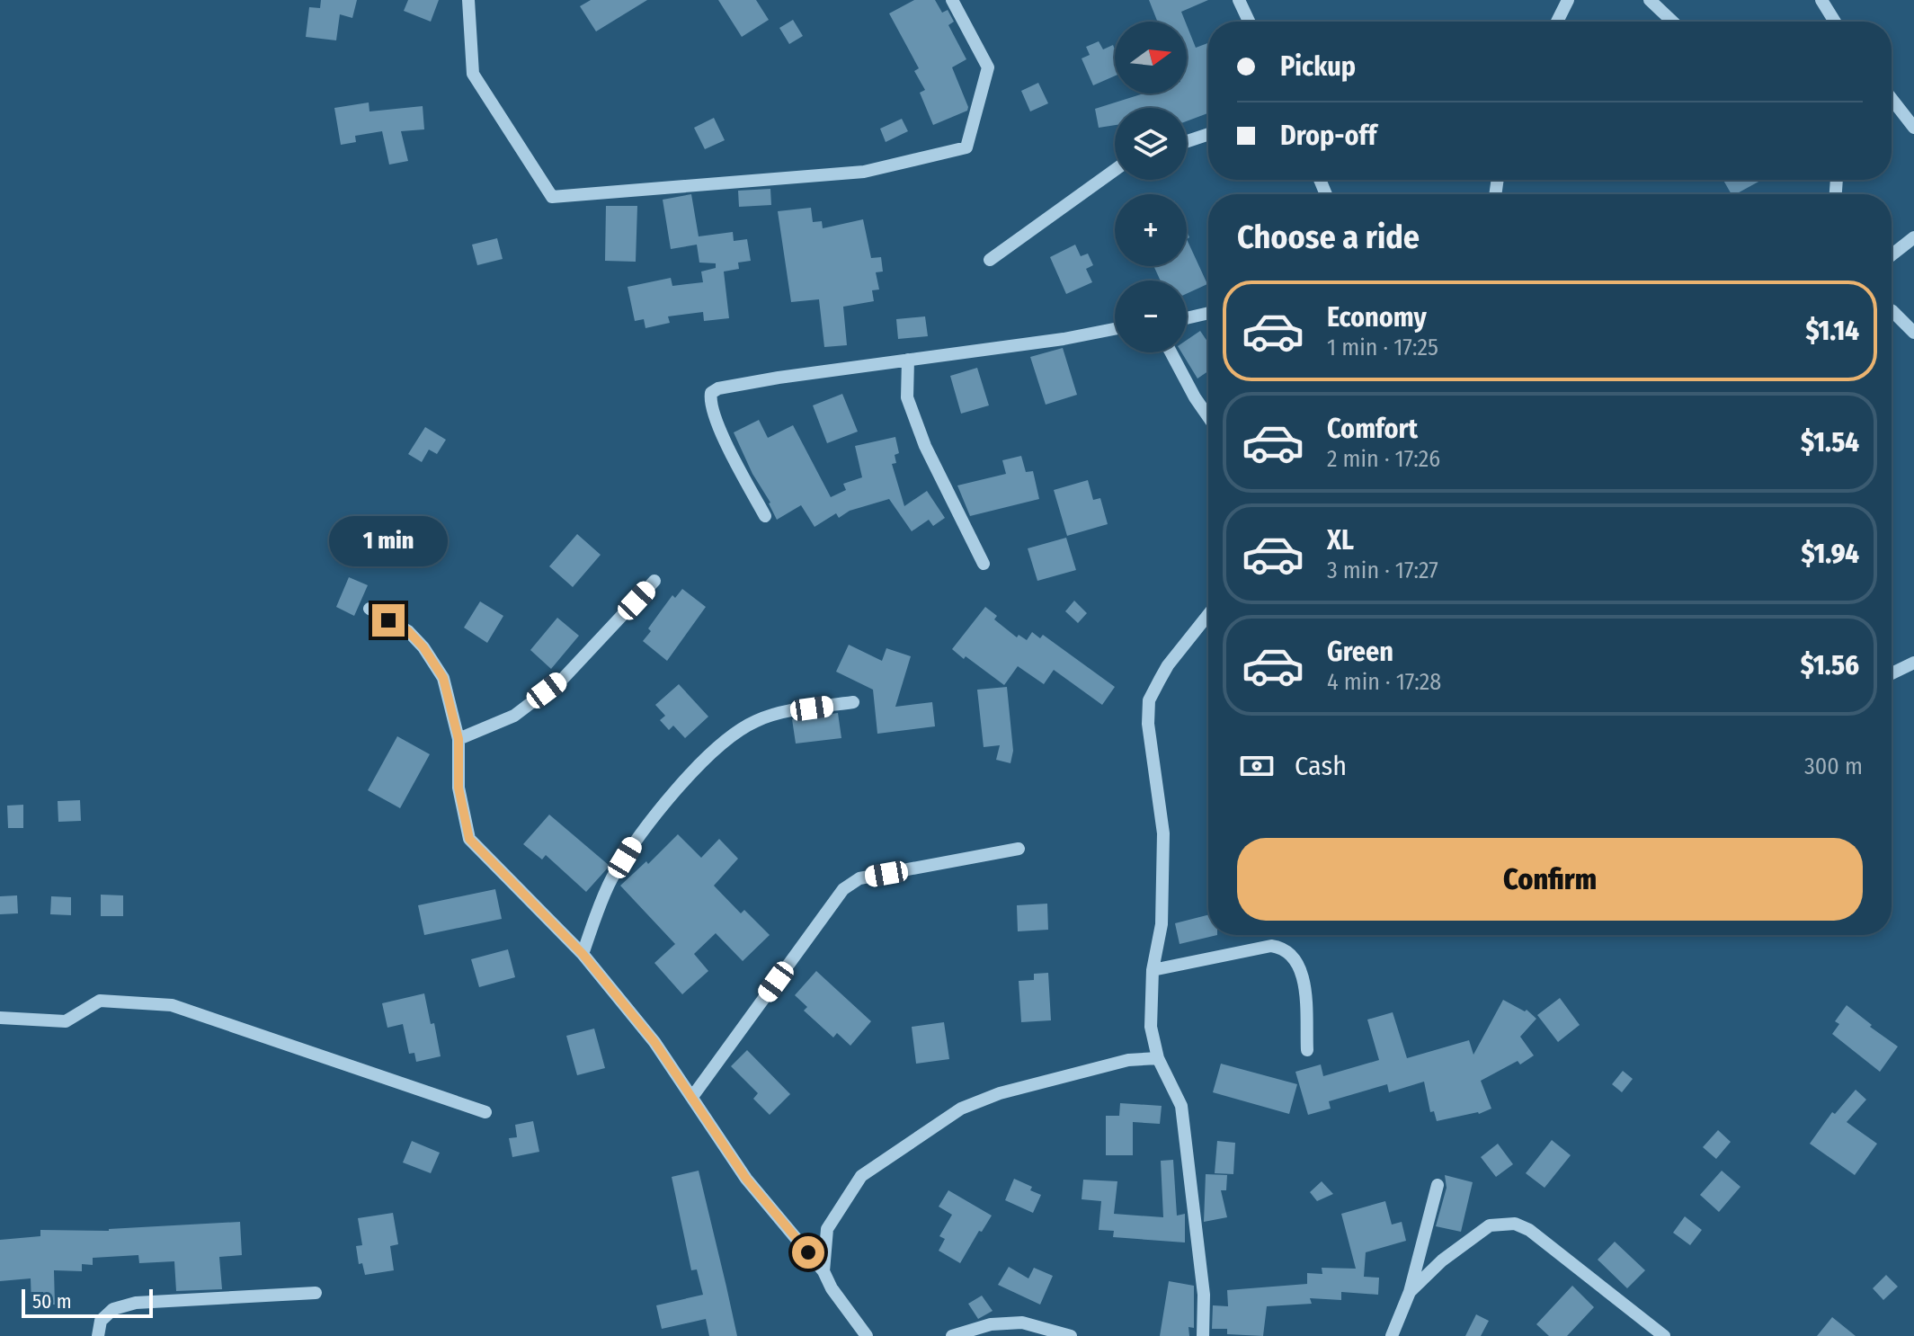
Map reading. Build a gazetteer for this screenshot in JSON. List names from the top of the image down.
{
  "scale_bar": "50 m",
  "north": "right",
  "page": {
    "map_buttons": ["+", "−"],
    "banner": ["Pickup", "Drop-off"],
    "heading": "Choose a ride",
    "list": [
      {
        "name": "Economy",
        "note": "1 min · 17:25",
        "value": "$1.14"
      },
      {
        "name": "Comfort",
        "note": "2 min · 17:26",
        "value": "$1.54"
      },
      {
        "name": "XL",
        "note": "3 min · 17:27",
        "value": "$1.94"
      },
      {
        "name": "Green",
        "note": "4 min · 17:28",
        "value": "$1.56"
      }
    ],
    "bubble": "1 min",
    "pay": ["Cash", "300 m"],
    "buttons": "Confirm",
    "scale": "50 m"
  }
}
